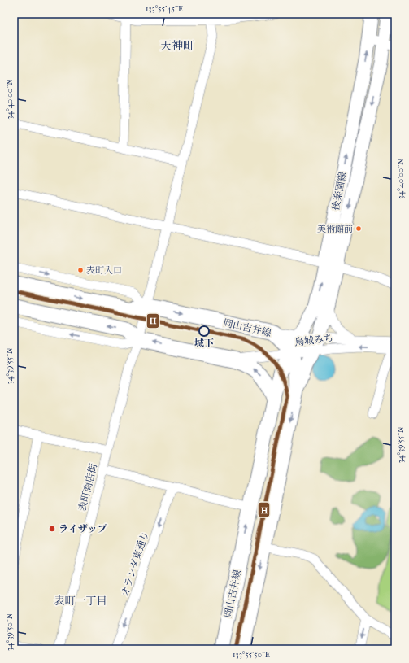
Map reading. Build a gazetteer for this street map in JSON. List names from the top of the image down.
{
  "streets": {
    "main road": ["後楽園線", "岡山吉井線"],
    "street": ["烏城みち", "表町商店街", "オランダ東通り"]
  },
  "crossings": [
    ["後楽園線", "岡山吉井線"],
    ["後楽園線", "烏城みち"],
    ["岡山吉井線", "烏城みち"],
    ["岡山吉井線", "表町商店街"]
  ],
  "one_way": ["オランダ東通り"],
  "districts": ["天神町", "表町一丁目"],
  "places": [
    "美術館前",
    "表町入口",
    "城下",
    "ライザップ"
  ],
  "lines": ["transit line H"],
  "coordinates": [
    "133°55'45\"E",
    "34°40'00\"N",
    "34°39'55\"N",
    "34°39'50\"N",
    "133°55'50\"E"
  ]
}
